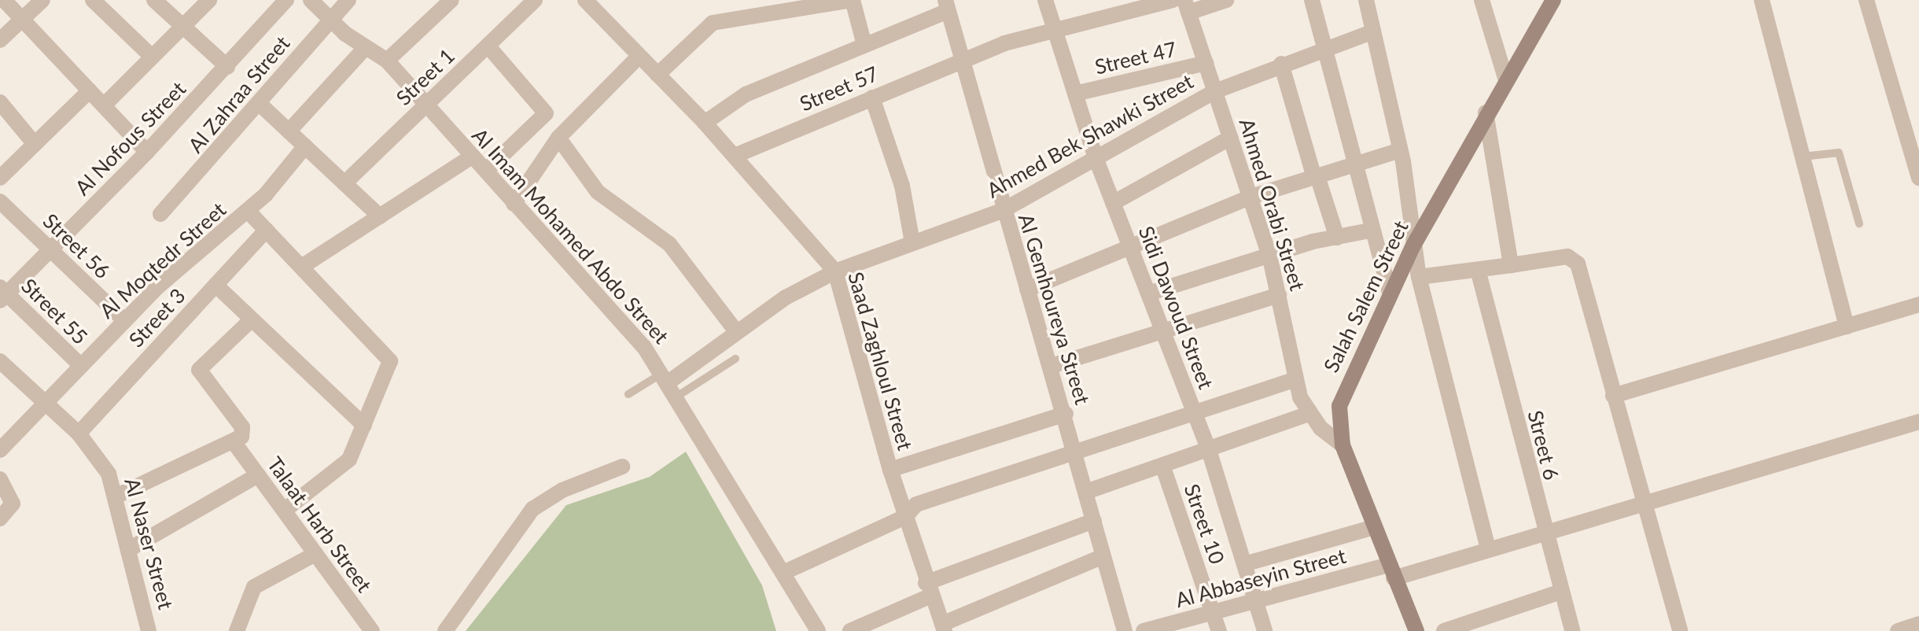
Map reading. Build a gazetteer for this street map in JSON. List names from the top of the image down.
{
  "streets": {
    "street": [
      "Street 47",
      "Street 1",
      "Street 57",
      "Al Zahraa Street",
      "Ahmed Bek Shawki Street",
      "Al Nofous Street",
      "Ahmed Orabi Street",
      "Al Imam Mohamed Abdo Street",
      "Street 56",
      "Al Moqtedr Street",
      "Salah Salem Street",
      "Sidi Dawoud Street",
      "Al Gemhoureya Street",
      "Street 55",
      "Street 3",
      "Saad Zaghloul Street",
      "Street 6",
      "Street 10",
      "Talaat Harb Street",
      "Al Naser Street",
      "Al Abbaseyin Street"
    ]
  },
  "crossings": [
    ["Street 47", "Ahmed Orabi Street"],
    ["Street 47", "Sidi Dawoud Street"],
    ["Street 1", "Al Imam Mohamed Abdo Street"],
    ["Street 57", "Sidi Dawoud Street"],
    ["Street 57", "Al Gemhoureya Street"],
    ["Street 57", "Saad Zaghloul Street"],
    ["Al Zahraa Street", "Al Imam Mohamed Abdo Street"],
    ["Ahmed Bek Shawki Street", "Ahmed Orabi Street"],
    ["Ahmed Bek Shawki Street", "Al Imam Mohamed Abdo Street"],
    ["Ahmed Bek Shawki Street", "Sidi Dawoud Street"],
    ["Ahmed Bek Shawki Street", "Al Gemhoureya Street"],
    ["Ahmed Bek Shawki Street", "Saad Zaghloul Street"],
    ["Al Nofous Street", "Street 56"],
    ["Al Nofous Street", "Street 55"],
    ["Ahmed Orabi Street", "Salah Salem Street"],
    ["Street 56", "Al Moqtedr Street"],
    ["Al Moqtedr Street", "Street 55"],
    ["Al Moqtedr Street", "Al Naser Street"],
    ["Salah Salem Street", "Al Abbaseyin Street"],
    ["Sidi Dawoud Street", "Al Abbaseyin Street"],
    ["Street 3", "Al Naser Street"],
    ["Street 6", "Al Abbaseyin Street"],
    ["Street 10", "Al Abbaseyin Street"]
  ]
}
